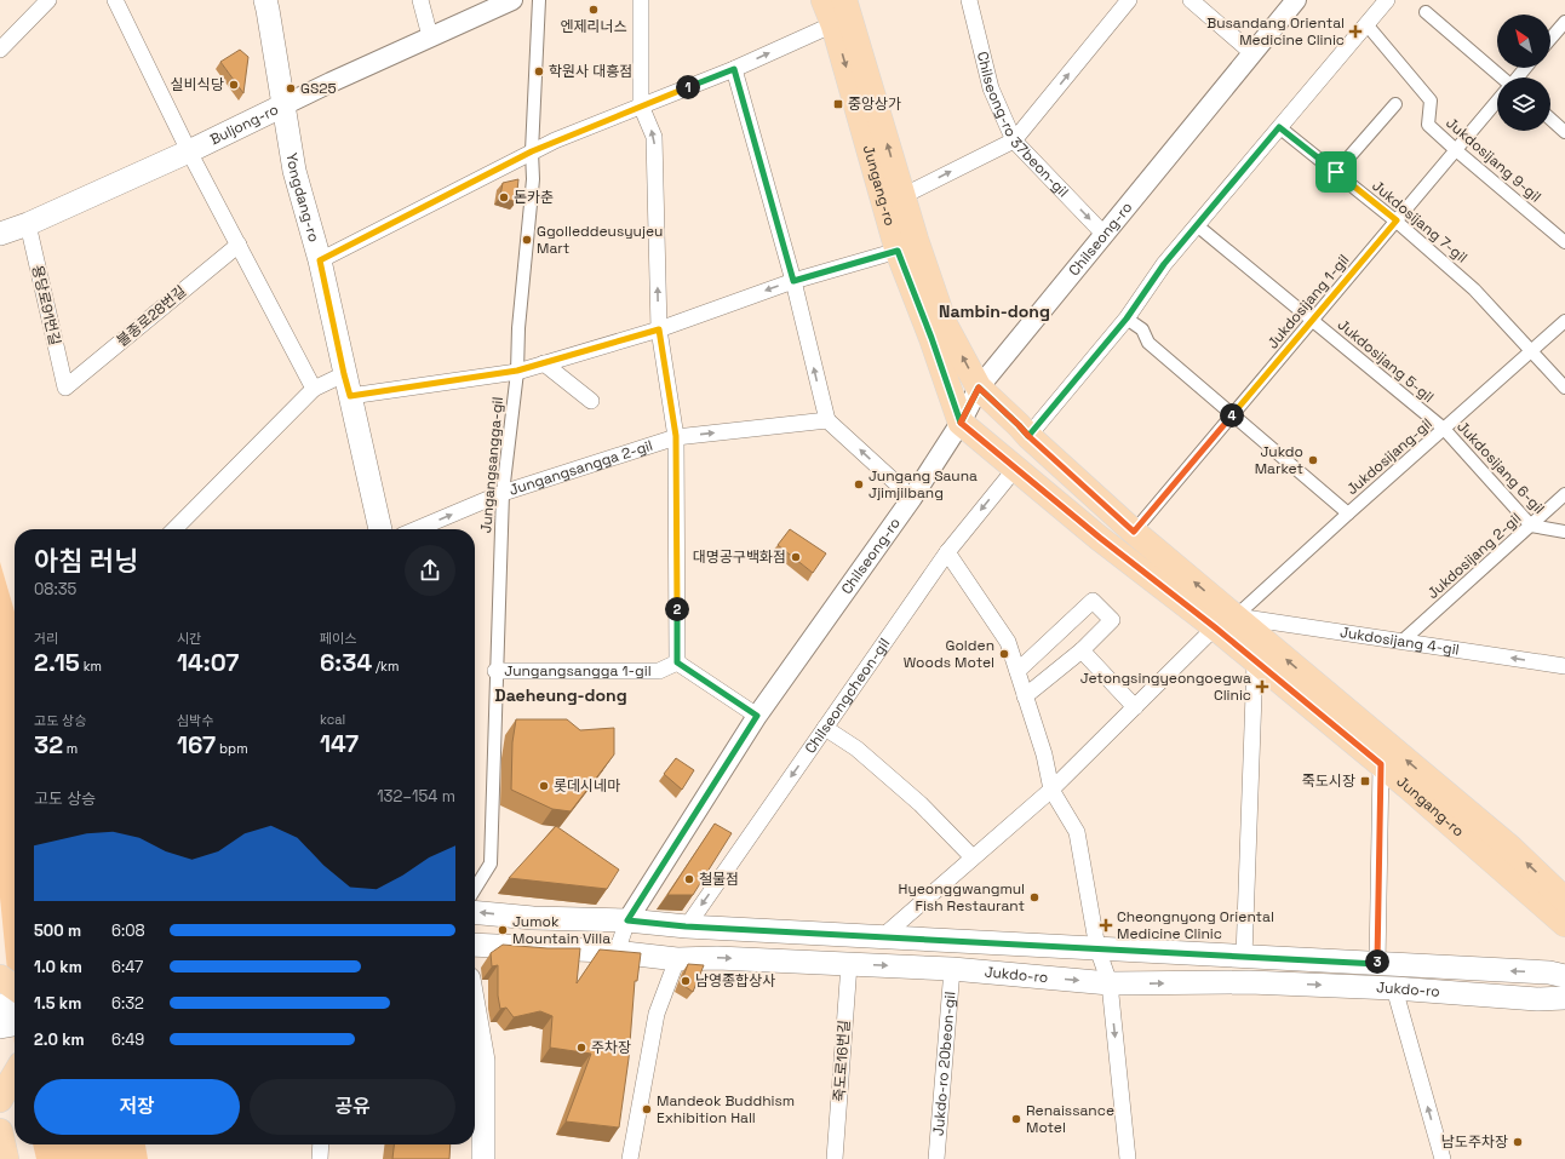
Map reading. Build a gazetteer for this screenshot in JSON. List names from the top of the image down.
{
  "streets": {
    "main road": [
      "Buljong-ro",
      "Jungang-ro",
      "Yongdang-ro",
      "Jukdo-ro"
    ],
    "street": [
      "Chilseong-ro 37beon-gil",
      "Jukdosijang 9-gil",
      "Jukdosijang 7-gil",
      "Chilseong-ro",
      "Jukdosijang 1-gil",
      "용당로91번길",
      "불종로28번길",
      "Jukdosijang 5-gil",
      "Jukdosijang-gil",
      "Jungangsangga-gil",
      "Jungangsangga 2-gil",
      "Jukdosijang 6-gil",
      "Jukdosijang 2-gil",
      "Jukdosijang 4-gil",
      "Jungangsangga 1-gil",
      "Chilseongcheon-gil",
      "죽도로16번길",
      "Jukdo-ro 20beon-gil"
    ]
  },
  "crossings": [
    ["Chilseong-ro 37beon-gil", "Chilseong-ro"],
    ["Buljong-ro", "Yongdang-ro"],
    ["Buljong-ro", "용당로91번길"],
    ["Jukdosijang 9-gil", "Jukdosijang 1-gil"],
    ["Jungang-ro", "Chilseong-ro"],
    ["Jungang-ro", "Jukdosijang 1-gil"],
    ["Jungang-ro", "Jukdosijang-gil"],
    ["Jungang-ro", "Jukdosijang 4-gil"],
    ["Jungang-ro", "Chilseongcheon-gil"],
    ["Jukdosijang 7-gil", "Jukdosijang 1-gil"],
    ["Jukdosijang 7-gil", "Jukdosijang-gil"],
    ["Chilseong-ro", "Jukdo-ro"],
    ["Jukdosijang 1-gil", "Jukdosijang 5-gil"],
    ["용당로91번길", "불종로28번길"],
    ["Jukdosijang 5-gil", "Jukdosijang-gil"],
    ["Jukdosijang 5-gil", "Jukdosijang 6-gil"],
    ["Jukdosijang-gil", "Jukdosijang 6-gil"],
    ["Jukdosijang-gil", "Jukdosijang 4-gil"],
    ["Jungangsangga-gil", "Jungangsangga 2-gil"],
    ["Jungangsangga-gil", "Jungangsangga 1-gil"],
    ["Jukdosijang 6-gil", "Jukdosijang 2-gil"],
    ["Jukdosijang 2-gil", "Jukdosijang 4-gil"],
    ["Chilseongcheon-gil", "Jukdo-ro"],
    ["Jukdo-ro", "죽도로16번길"],
    ["Jukdo-ro", "Jukdo-ro 20beon-gil"]
  ],
  "one_way": ["Chilseong-ro 37beon-gil", "Jukdosijang 4-gil", "Chilseongcheon-gil"],
  "districts": ["Nambin-dong", "Daeheung-dong"],
  "places": {
    "other": [
      "엔제리너스",
      "학원사 대흥점",
      "실비식당",
      "GS25",
      "돈카춘",
      "Ggolleddeusyujeu Mart",
      "Jukdo Market",
      "Jungang Sauna Jjimjilbang",
      "대명공구백화점",
      "Golden Woods Motel",
      "롯데시네마",
      "철물점",
      "Hyeonggwangmul Fish Restaurant",
      "Jumok Mountain Villa",
      "남영종합상사",
      "주차장",
      "Mandeok Buddhism Exhibition Hall",
      "Renaissance Motel",
      "남도주차장"
    ],
    "health": ["Busandang Oriental Medicine Clinic", "Jetongsingyeongoegwa Clinic", "Cheongnyong Oriental Medicine Clinic"],
    "transit": ["중앙상가", "죽도시장"]
  },
  "north": "top left",
  "page": {
    "pins": [
      "1",
      "4",
      "2",
      "3"
    ],
    "heading": ["아침 러닝", "08:35"],
    "stats": [
      ["거리", "2.15 km"],
      ["시간", "14:07"],
      ["페이스", "6:34 /km"],
      ["고도 상승", "32 m"],
      ["심박수", "167 bpm"],
      ["kcal", "147"]
    ],
    "chart": ["고도 상승", "132–154 m"],
    "list": [
      {
        "name": "500 m",
        "note": "6:08"
      },
      {
        "name": "1.0 km",
        "note": "6:47"
      },
      {
        "name": "1.5 km",
        "note": "6:32"
      },
      {
        "name": "2.0 km",
        "note": "6:49"
      }
    ],
    "buttons": ["저장", "공유"]
  }
}
